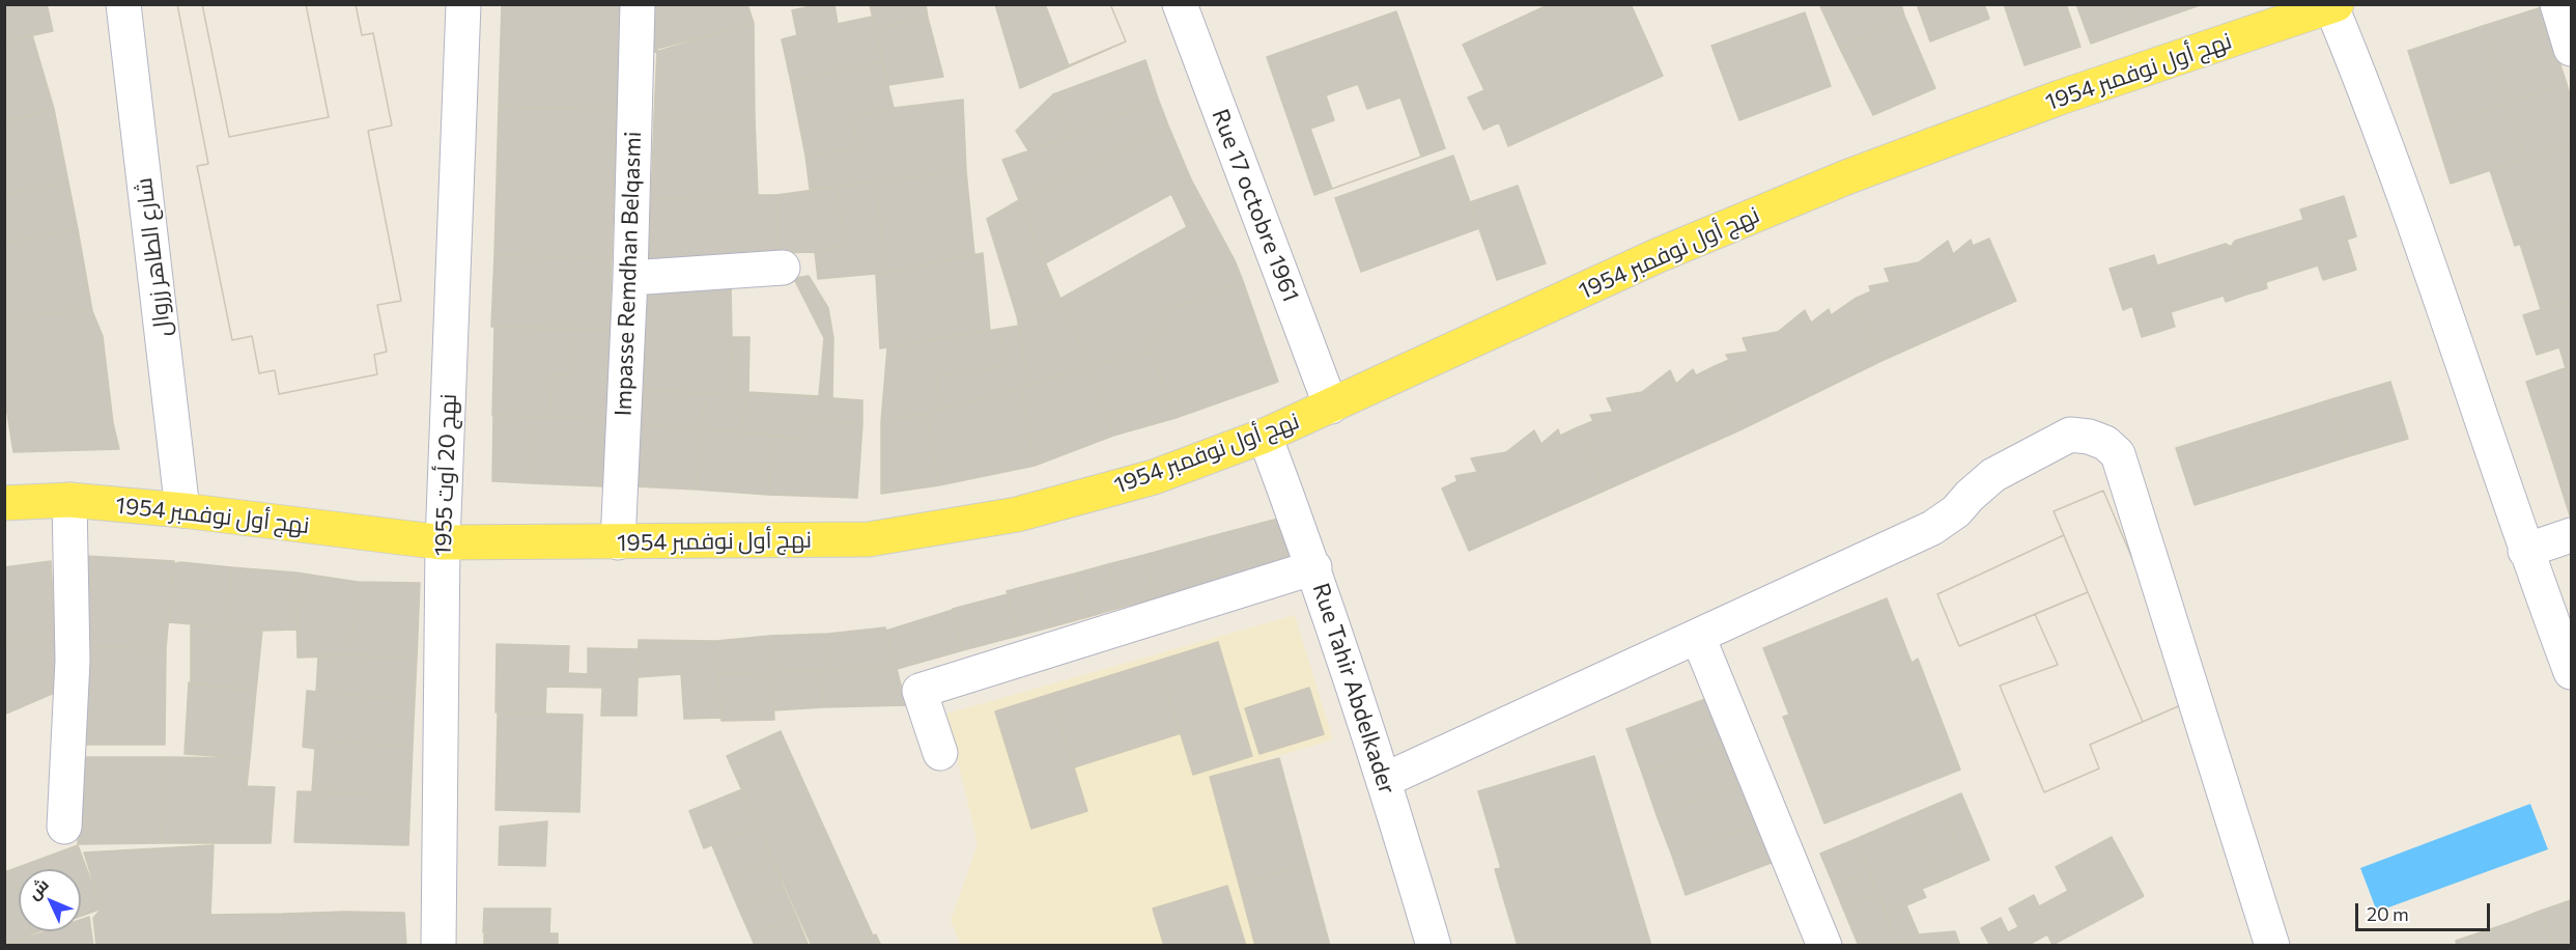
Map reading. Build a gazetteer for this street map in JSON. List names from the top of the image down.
{
  "streets": {
    "main road": ["نهج أول نوفمبر 1954"],
    "street": [
      "Rue 17 octobre 1961",
      "شارع الطاهر زروال",
      "Impasse Remdhan Belqasmi",
      "نهج 20 أوت 1955",
      "Rue Tahir Abdelkader"
    ]
  },
  "crossings": [
    ["نهج أول نوفمبر 1954", "Rue 17 octobre 1961"],
    ["نهج أول نوفمبر 1954", "شارع الطاهر زروال"],
    ["نهج أول نوفمبر 1954", "Impasse Remdhan Belqasmi"],
    ["نهج أول نوفمبر 1954", "نهج 20 أوت 1955"],
    ["نهج أول نوفمبر 1954", "Rue Tahir Abdelkader"]
  ],
  "scale_bar": "20 m",
  "north": "top left"
}
